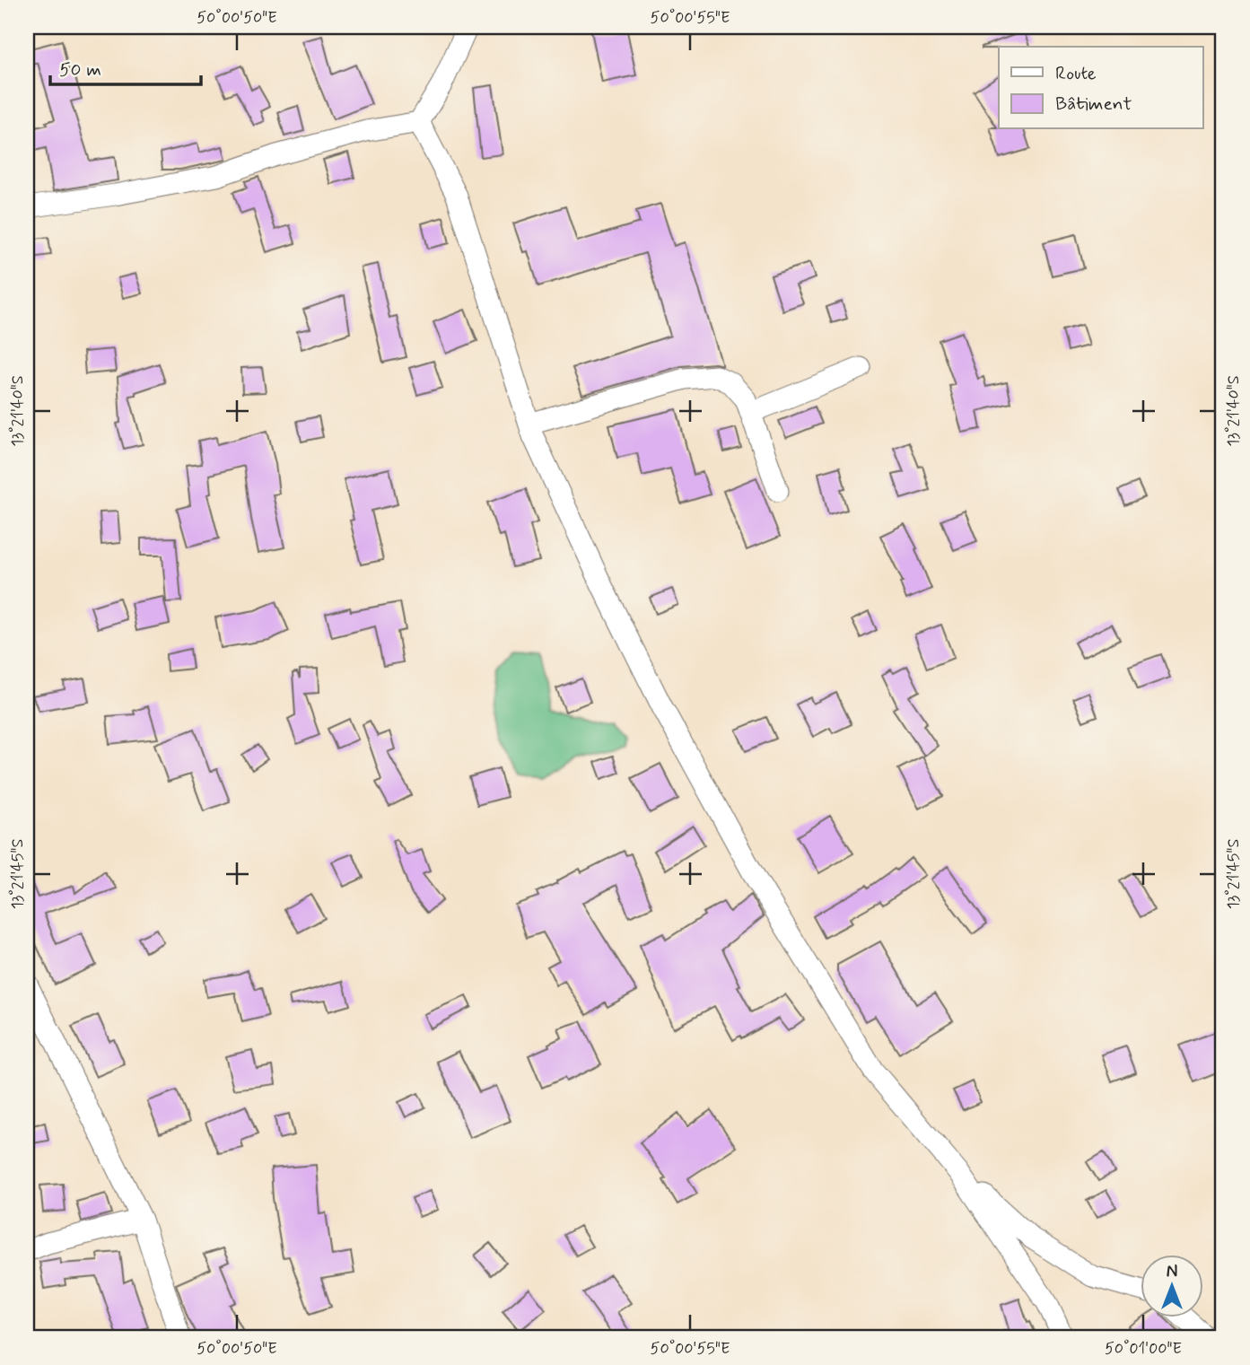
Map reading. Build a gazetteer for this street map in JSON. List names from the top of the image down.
{
  "legend": ["Route", "Bâtiment"],
  "scale_bar": "50 m",
  "north": "top",
  "coordinates": [
    "50°00'50\"E",
    "50°00'55\"E",
    "13°21'40\"S",
    "13°21'45\"S",
    "50°01'00\"E"
  ]
}
